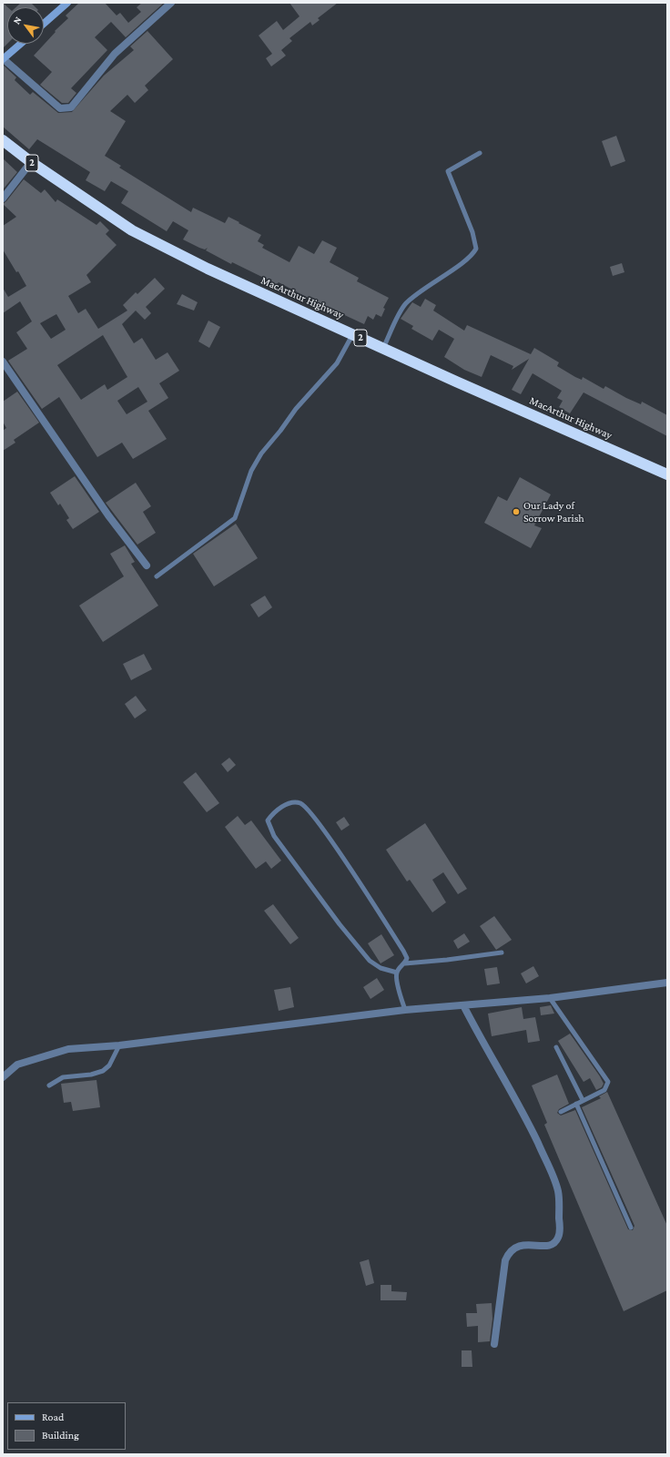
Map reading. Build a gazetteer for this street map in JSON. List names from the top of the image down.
{
  "streets": {
    "highway": ["2", "MacArthur Highway"]
  },
  "places": ["Our Lady of Sorrow Parish"],
  "legend": ["Road", "Building"],
  "north": "top left"
}
